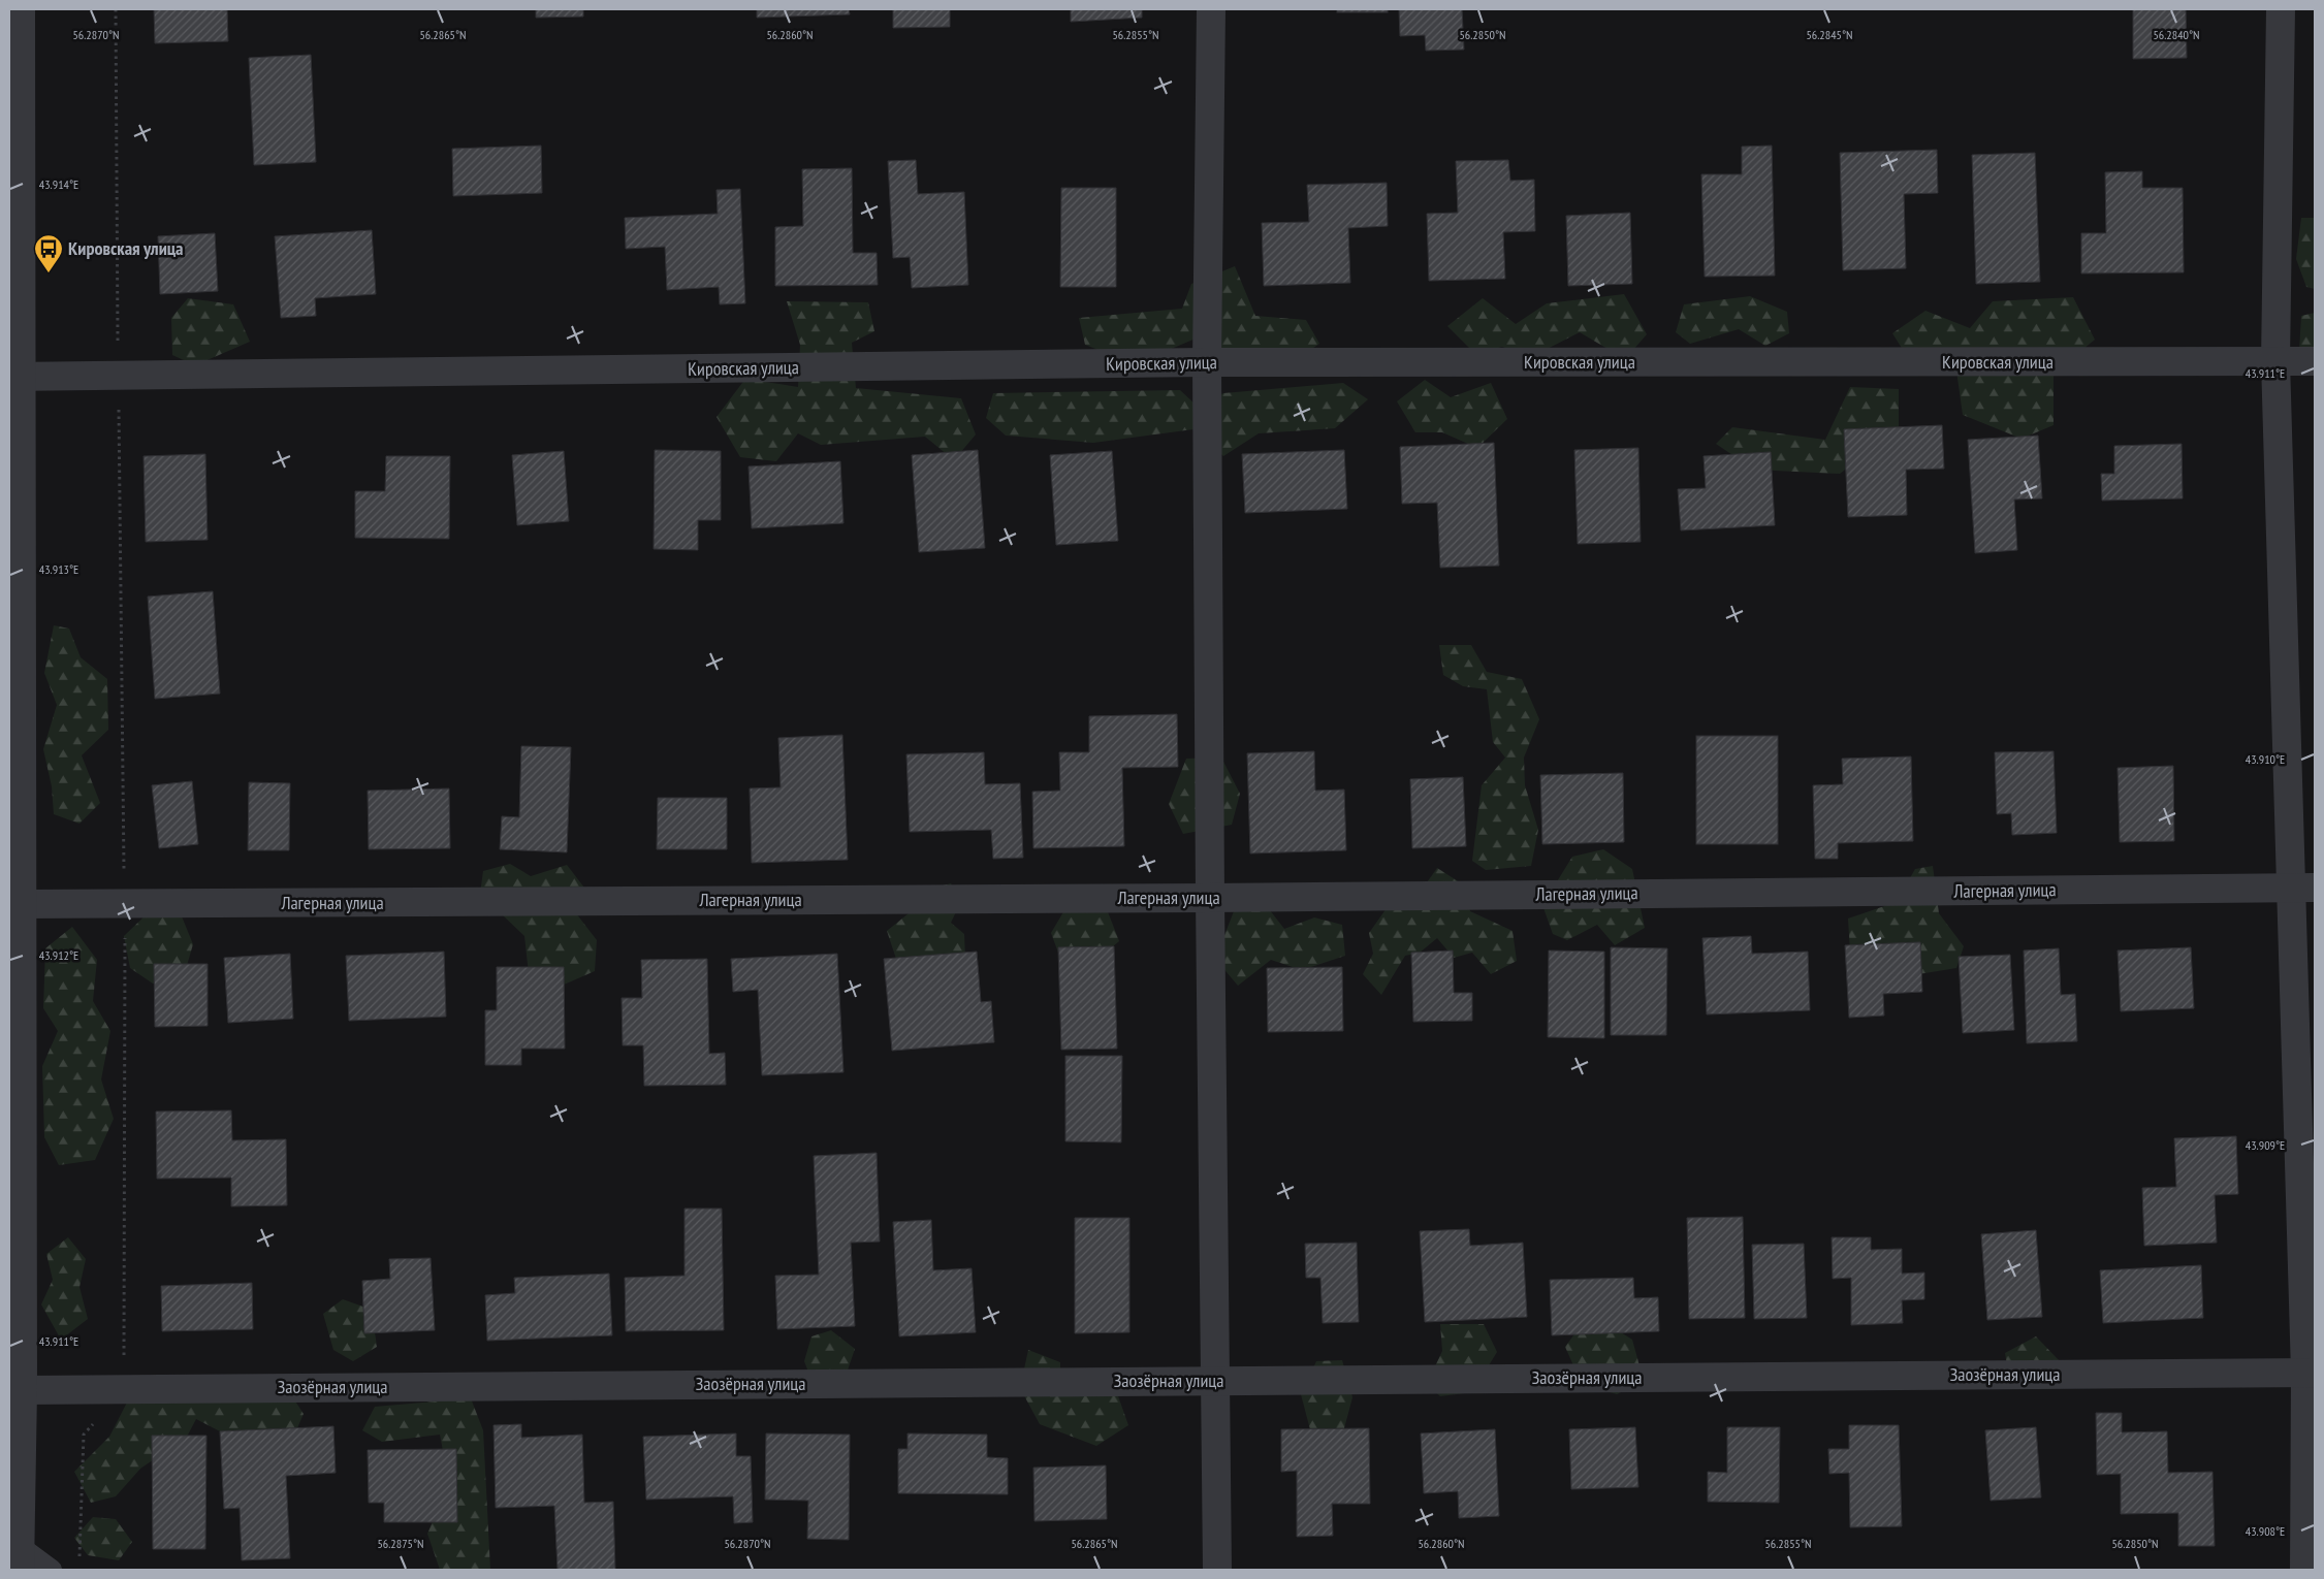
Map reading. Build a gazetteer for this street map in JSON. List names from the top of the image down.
{
  "streets": {
    "street": ["Кировская улица", "Лагерная улица", "Заозёрная улица"]
  },
  "places": {
    "bus stop": ["Кировская улица"]
  },
  "coordinates": [
    "56.2870°N",
    "56.2865°N",
    "56.2860°N",
    "56.2855°N",
    "56.2850°N",
    "56.2845°N",
    "56.2840°N",
    "43.914°E",
    "43.911°E",
    "43.913°E",
    "43.910°E",
    "43.912°E",
    "43.909°E",
    "43.908°E",
    "56.2875°N"
  ]
}
